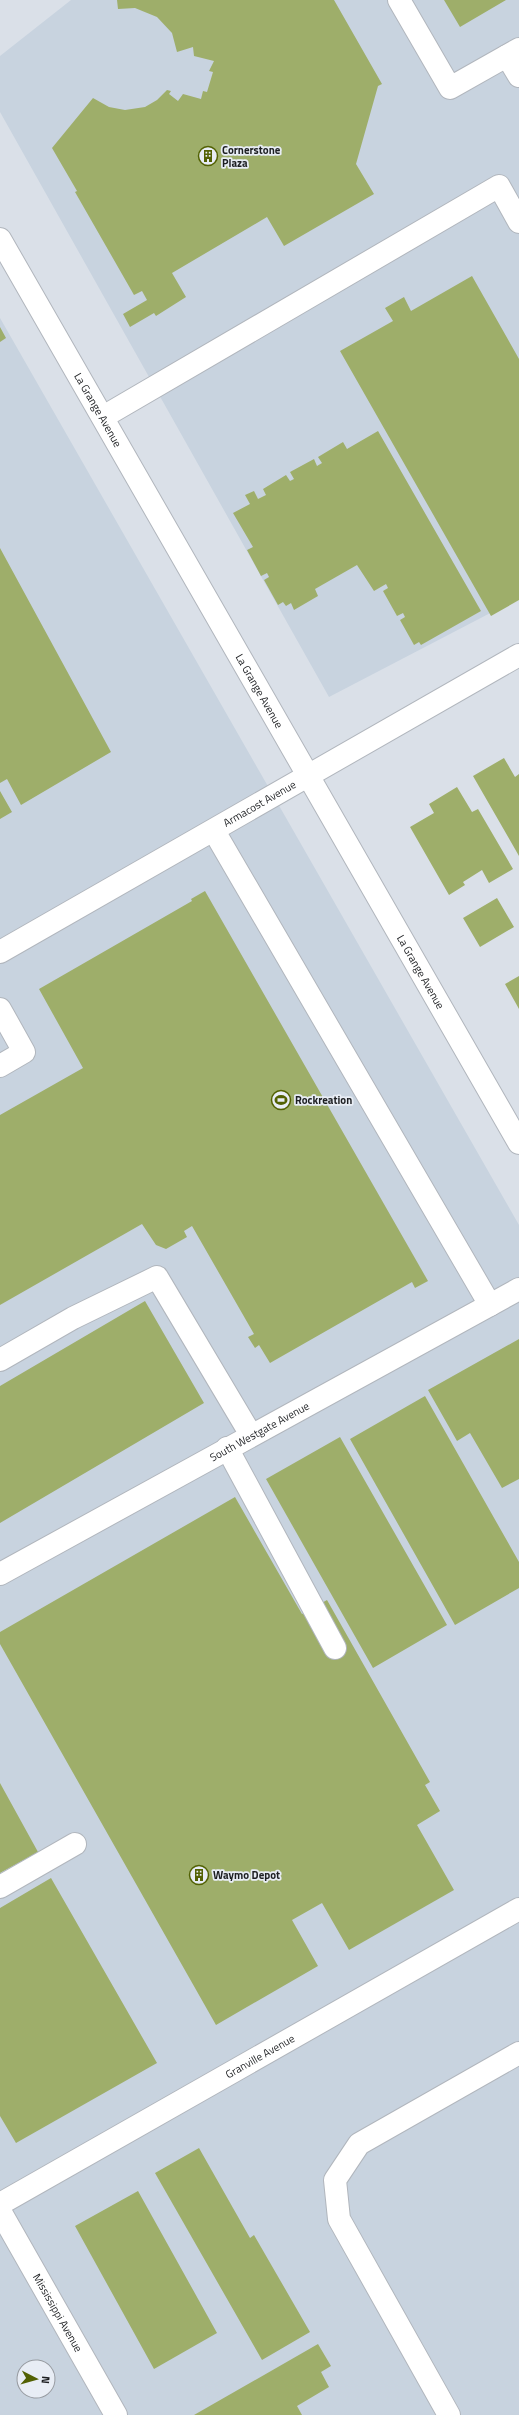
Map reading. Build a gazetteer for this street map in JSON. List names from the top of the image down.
{
  "streets": {
    "street": [
      "La Grange Avenue",
      "Armacost Avenue",
      "South Westgate Avenue",
      "Granville Avenue",
      "Mississippi Avenue"
    ]
  },
  "crossings": [
    ["La Grange Avenue", "Armacost Avenue"]
  ],
  "places": {
    "building": ["Cornerstone Plaza", "Waymo Depot"],
    "sports": ["Rockreation"]
  },
  "north": "right"
}
